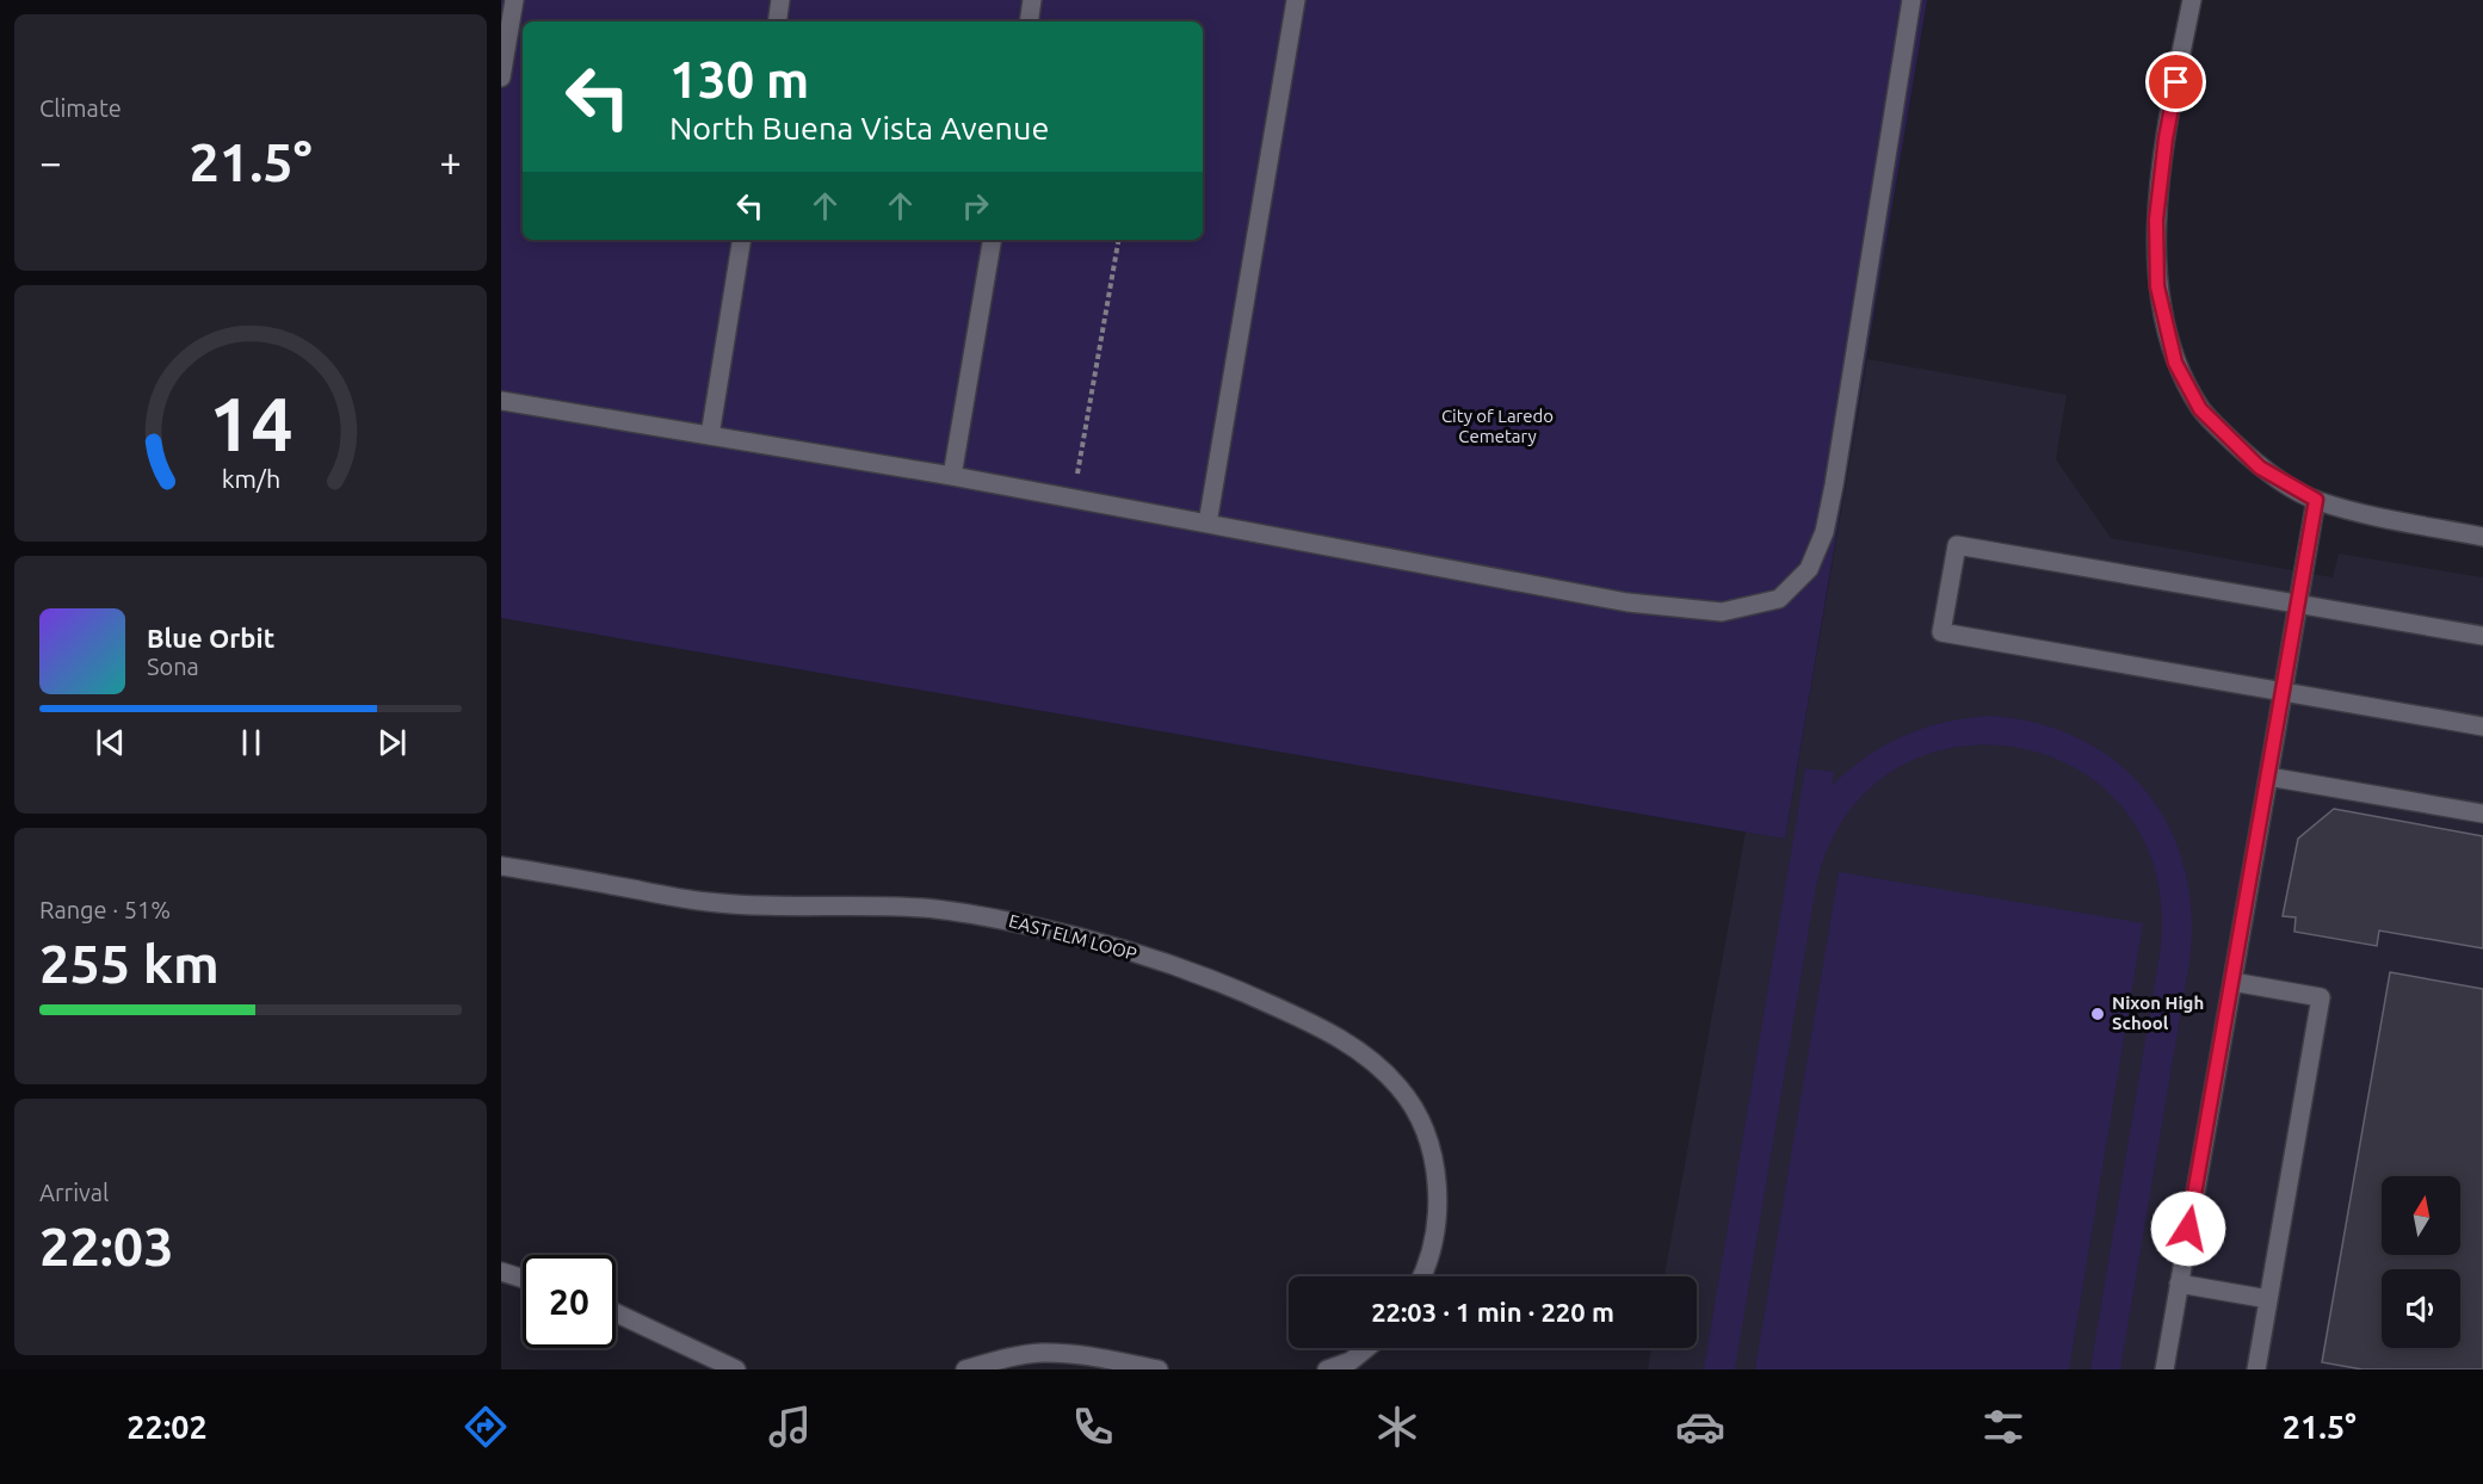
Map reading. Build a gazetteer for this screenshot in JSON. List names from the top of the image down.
{
  "streets": {
    "street": ["EAST ELM LOOP"]
  },
  "parks": ["City of Laredo Cemetary"],
  "places": ["Nixon High School"],
  "north": "top",
  "page": {
    "tile": [
      "Climate",
      ["Range · 51%", "255 km"],
      ["Arrival", "22:03"]
    ],
    "turn": ["130 m", "North Buena Vista Avenue"],
    "heat": ["−", "21.5°", "+"],
    "song": ["Blue Orbit", "Sona"],
    "limit": "20",
    "trip": "22:03 · 1 min · 220 m",
    "tabs": ["22:02", "21.5°"],
    "gauge": ["14", "km/h"]
  }
}
